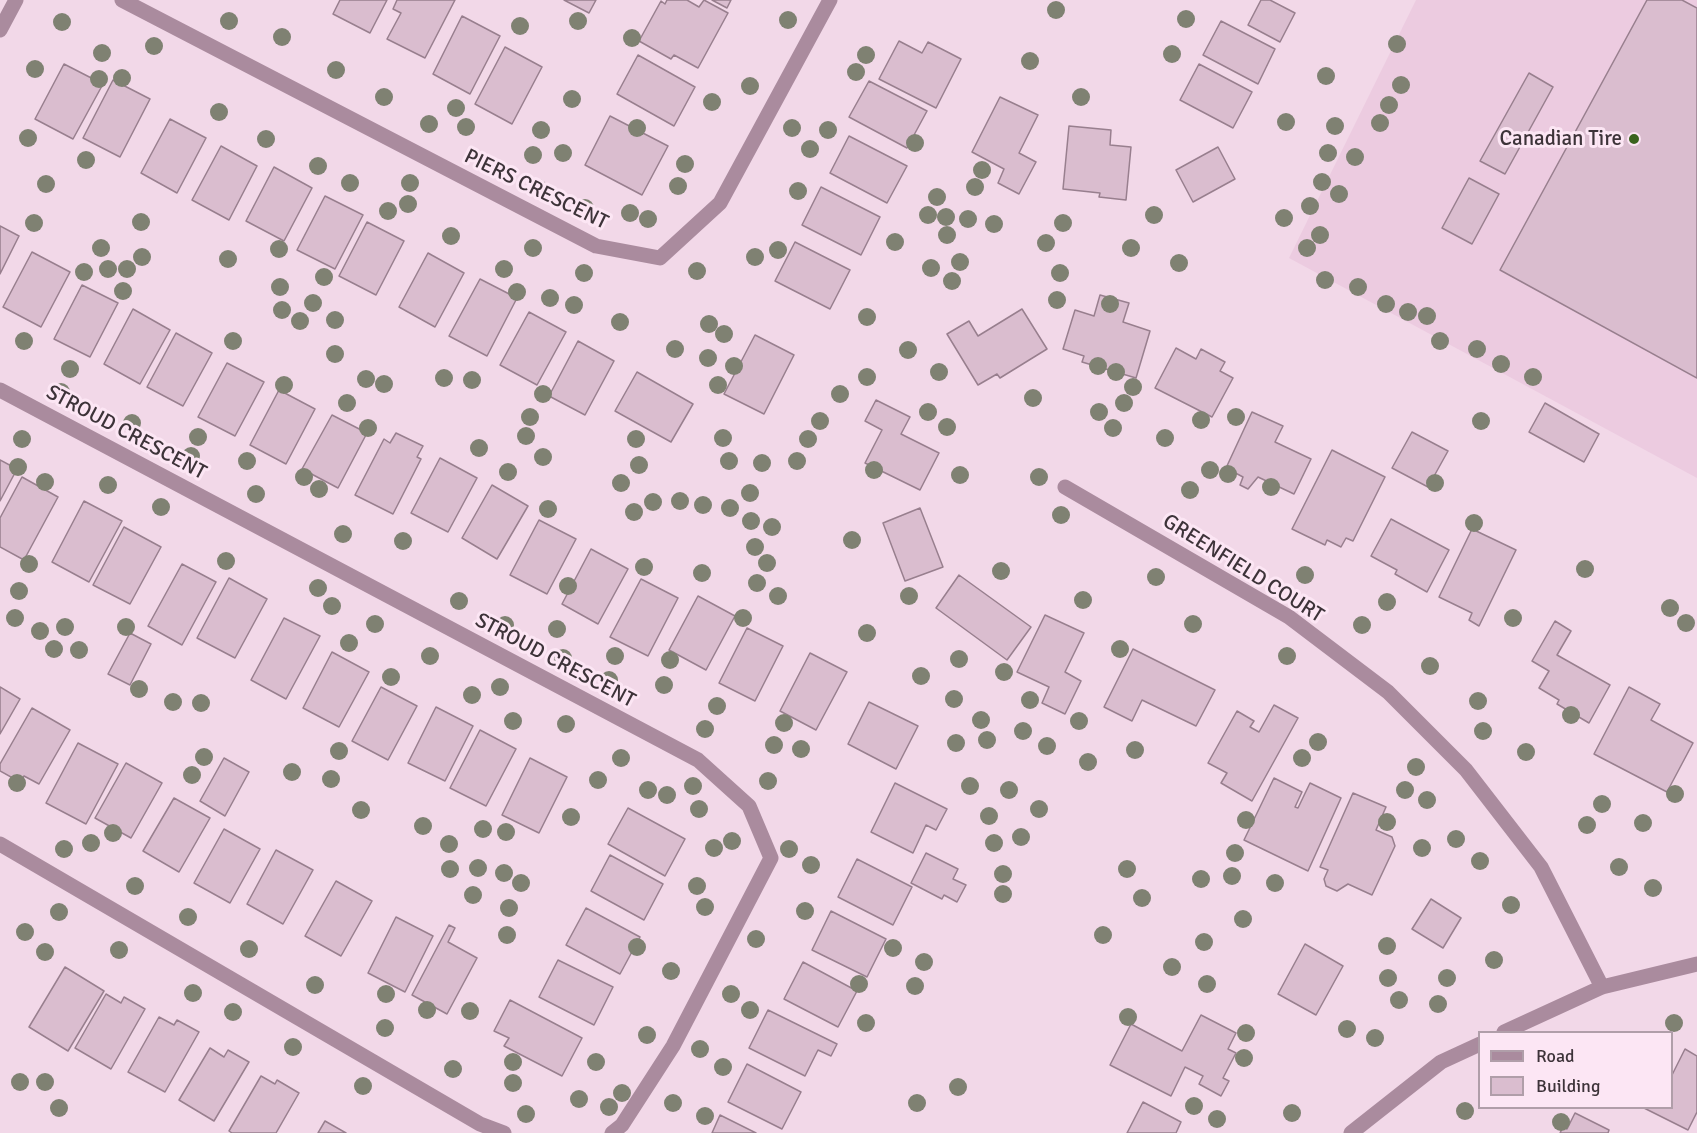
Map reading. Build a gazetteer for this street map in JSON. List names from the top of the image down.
{
  "streets": {
    "street": ["PIERS CRESCENT", "STROUD CRESCENT", "GREENFIELD COURT"]
  },
  "places": ["Canadian Tire"],
  "legend": ["Road", "Building"]
}
